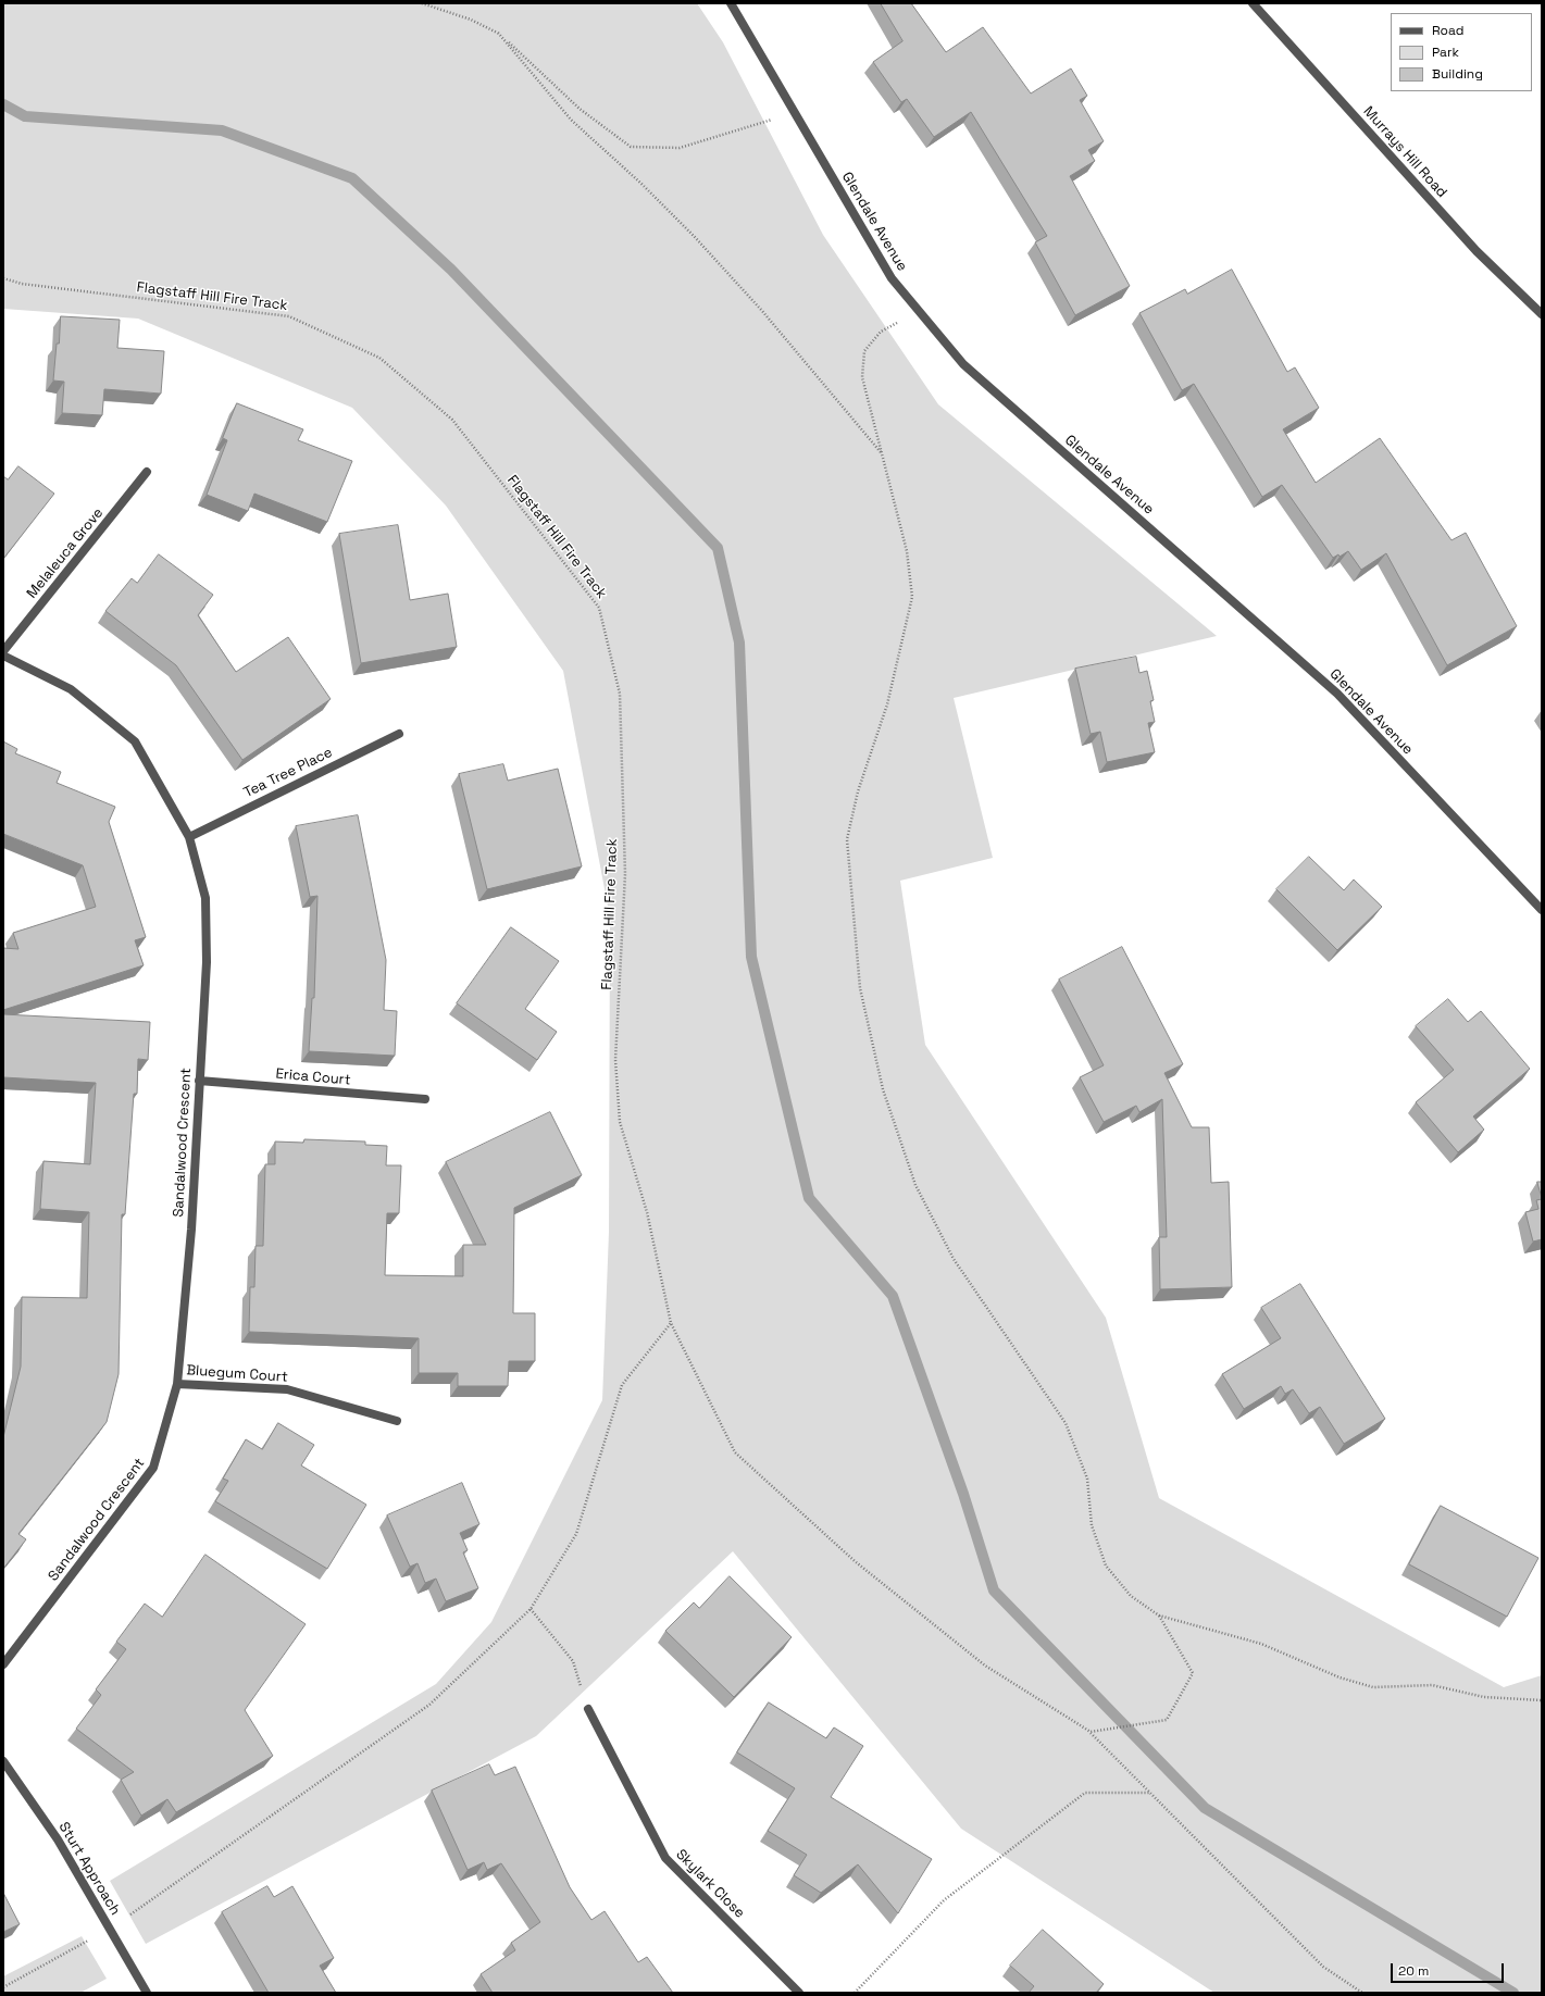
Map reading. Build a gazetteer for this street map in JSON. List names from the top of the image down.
{
  "streets": {
    "street": [
      "Murrays Hill Road",
      "Glendale Avenue",
      "Melaleuca Grove",
      "Tea Tree Place",
      "Erica Court",
      "Sandalwood Crescent",
      "Bluegum Court",
      "Sturt Approach",
      "Skylark Close"
    ],
    "path": ["Flagstaff Hill Fire Track"]
  },
  "crossings": [
    ["Tea Tree Place", "Sandalwood Crescent"],
    ["Erica Court", "Sandalwood Crescent"],
    ["Sandalwood Crescent", "Bluegum Court"]
  ],
  "legend": ["Road", "Park", "Building"],
  "scale_bar": "20 m"
}
